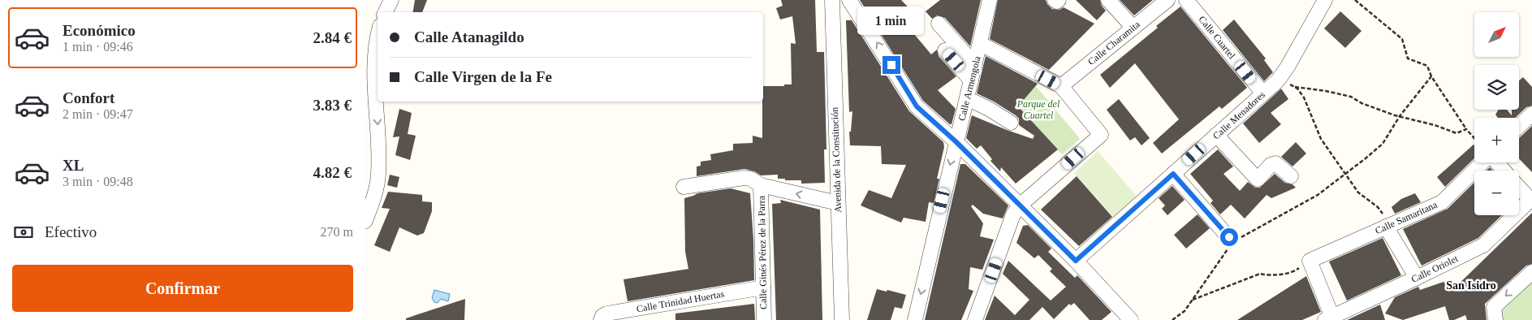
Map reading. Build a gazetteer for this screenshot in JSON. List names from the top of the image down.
{
  "streets": {
    "street": [
      "Calle Cuartel",
      "Calle Charamita",
      "Calle Armengola",
      "Calle Menadores",
      "Avenida de la Constitución",
      "Calle Samaritana",
      "Calle Ginés Pérez de la Parra",
      "Calle Oriolet",
      "Calle Trinidad Huertas"
    ]
  },
  "crossings": [
    ["Calle Cuartel", "Calle Menadores"],
    ["Calle Ginés Pérez de la Parra", "Calle Trinidad Huertas"]
  ],
  "districts": ["San Isidro"],
  "parks": ["Parque del Cuartel"],
  "north": "top right",
  "page": {
    "bubble": "1 min",
    "list": [
      {
        "name": "Económico",
        "note": "1 min · 09:46",
        "value": "2.84 €"
      },
      {
        "name": "Confort",
        "note": "2 min · 09:47",
        "value": "3.83 €"
      },
      {
        "name": "XL",
        "note": "3 min · 09:48",
        "value": "4.82 €"
      }
    ],
    "map_buttons": ["+", "−"],
    "banner": ["Calle Atanagildo", "Calle Virgen de la Fe"],
    "pay": ["Efectivo", "270 m"],
    "buttons": "Confirmar"
  }
}
